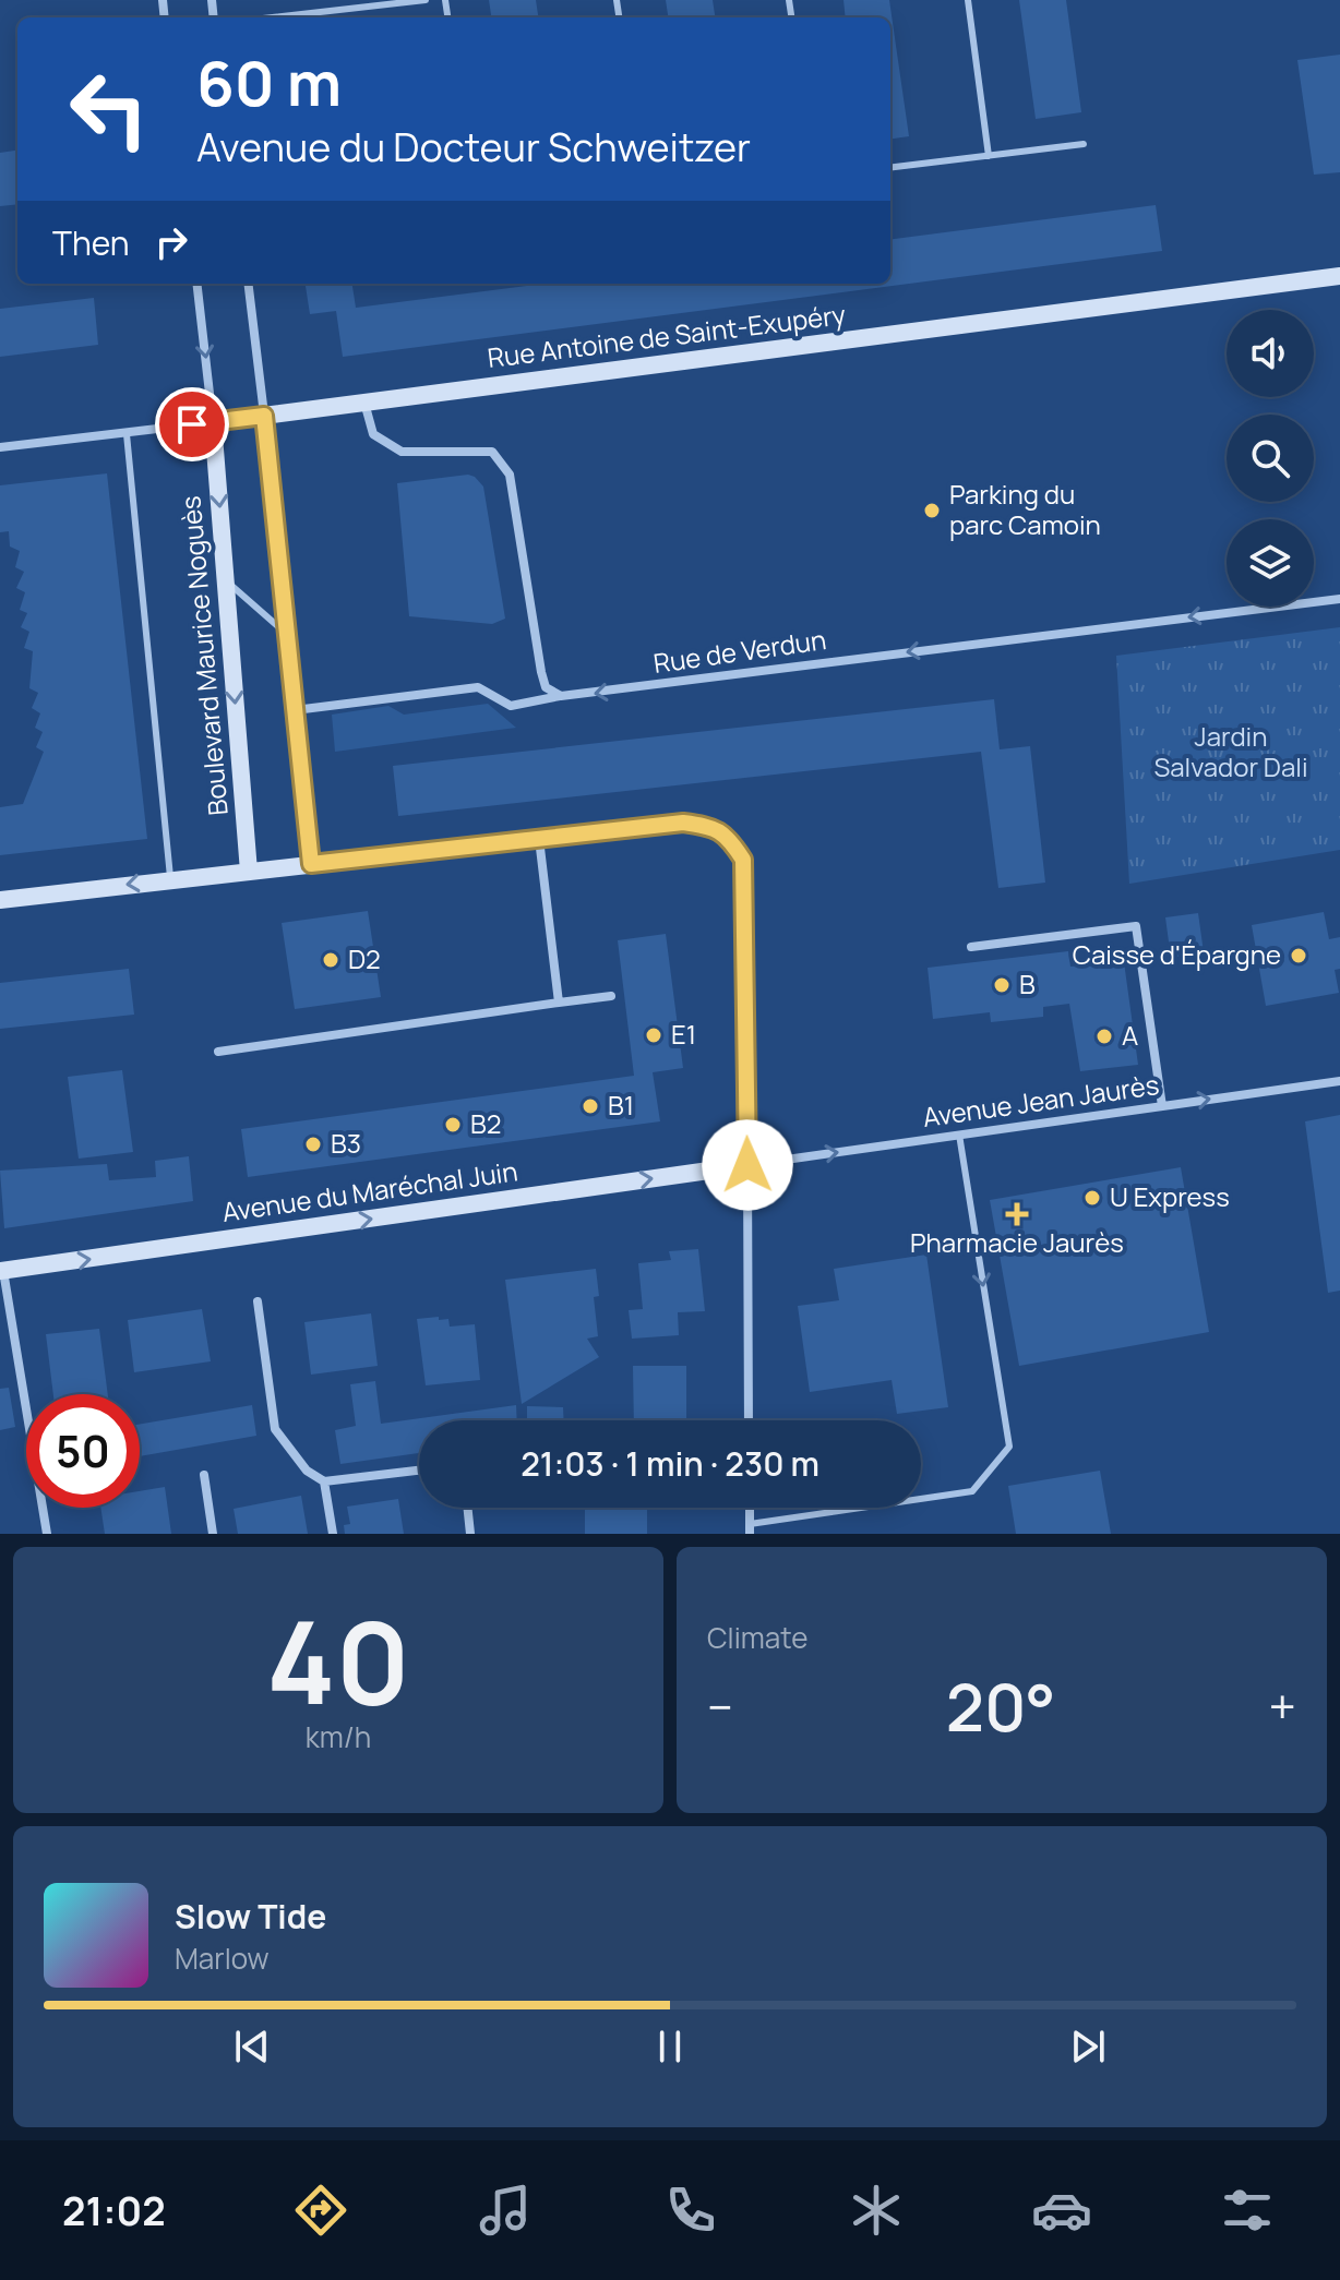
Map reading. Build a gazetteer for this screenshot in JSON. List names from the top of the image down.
{
  "streets": {
    "main road": ["Rue Antoine de Saint-Exupéry", "Boulevard Maurice Noguès", "Avenue du Maréchal Juin"],
    "street": ["Rue de Verdun", "Avenue Jean Jaurès"]
  },
  "crossings": [
    ["Rue Antoine de Saint-Exupéry", "Boulevard Maurice Noguès"],
    ["Avenue Jean Jaurès", "Avenue du Maréchal Juin"]
  ],
  "one_way": [
    "Rue de Verdun",
    "Boulevard Maurice Noguès",
    "Avenue Jean Jaurès",
    "Avenue du Maréchal Juin"
  ],
  "parks": ["Jardin Salvador Dali"],
  "places": {
    "other": [
      "Parking du parc Camoin",
      "Caisse d'Épargne",
      "D2",
      "B",
      "E1",
      "A",
      "B1",
      "B2",
      "B3",
      "U Express"
    ],
    "health": ["Pharmacie Jaurès"]
  },
  "page": {
    "turn": ["60 m", "Avenue du Docteur Schweitzer"],
    "then": "Then",
    "limit": "50",
    "trip": "21:03 · 1 min · 230 m",
    "tile": [
      ["40", "km/h"],
      "Climate"
    ],
    "heat": ["−", "20°", "+"],
    "song": ["Slow Tide", "Marlow"],
    "tabs": "21:02"
  }
}
